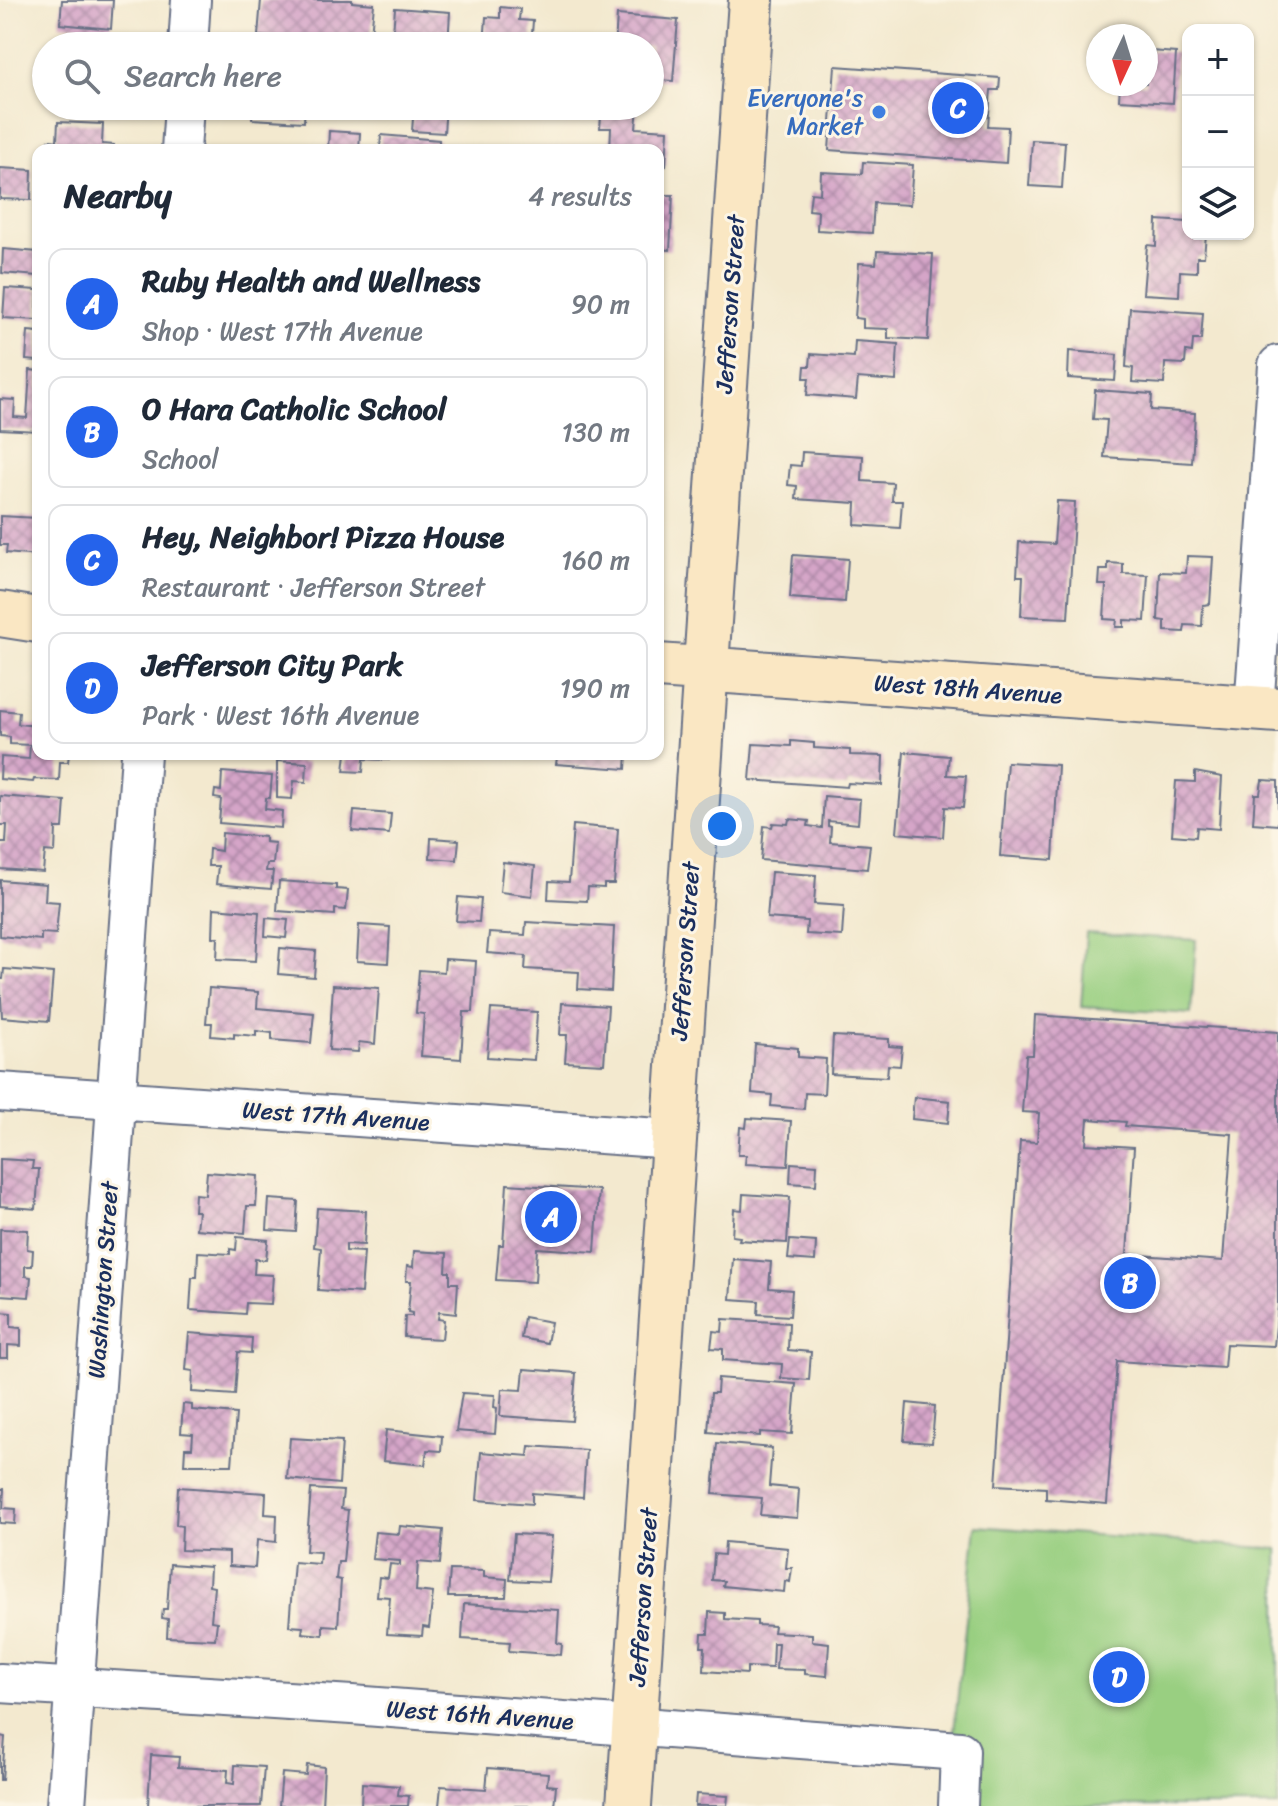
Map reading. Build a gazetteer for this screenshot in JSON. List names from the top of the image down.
{
  "streets": {
    "street": [
      "Jefferson Street",
      "West 18th Avenue",
      "West 17th Avenue",
      "Washington Street",
      "West 16th Avenue"
    ]
  },
  "crossings": [
    ["Jefferson Street", "West 18th Avenue"],
    ["Jefferson Street", "West 17th Avenue"],
    ["Jefferson Street", "West 16th Avenue"],
    ["West 17th Avenue", "Washington Street"],
    ["Washington Street", "West 16th Avenue"]
  ],
  "places": ["Everyone's Market"],
  "north": "bottom",
  "page": {
    "map_buttons": ["+", "−"],
    "search": "Search here",
    "pins": [
      "C",
      "A",
      "B",
      "D"
    ],
    "heading": ["Nearby", "4 results"],
    "list": [
      {
        "mark": "A",
        "name": "Ruby Health and Wellness",
        "note": "Shop · West 17th Avenue",
        "value": "90 m"
      },
      {
        "mark": "B",
        "name": "O Hara Catholic School",
        "note": "School",
        "value": "130 m"
      },
      {
        "mark": "C",
        "name": "Hey, Neighbor! Pizza House",
        "note": "Restaurant · Jefferson Street",
        "value": "160 m"
      },
      {
        "mark": "D",
        "name": "Jefferson City Park",
        "note": "Park · West 16th Avenue",
        "value": "190 m"
      }
    ]
  }
}
